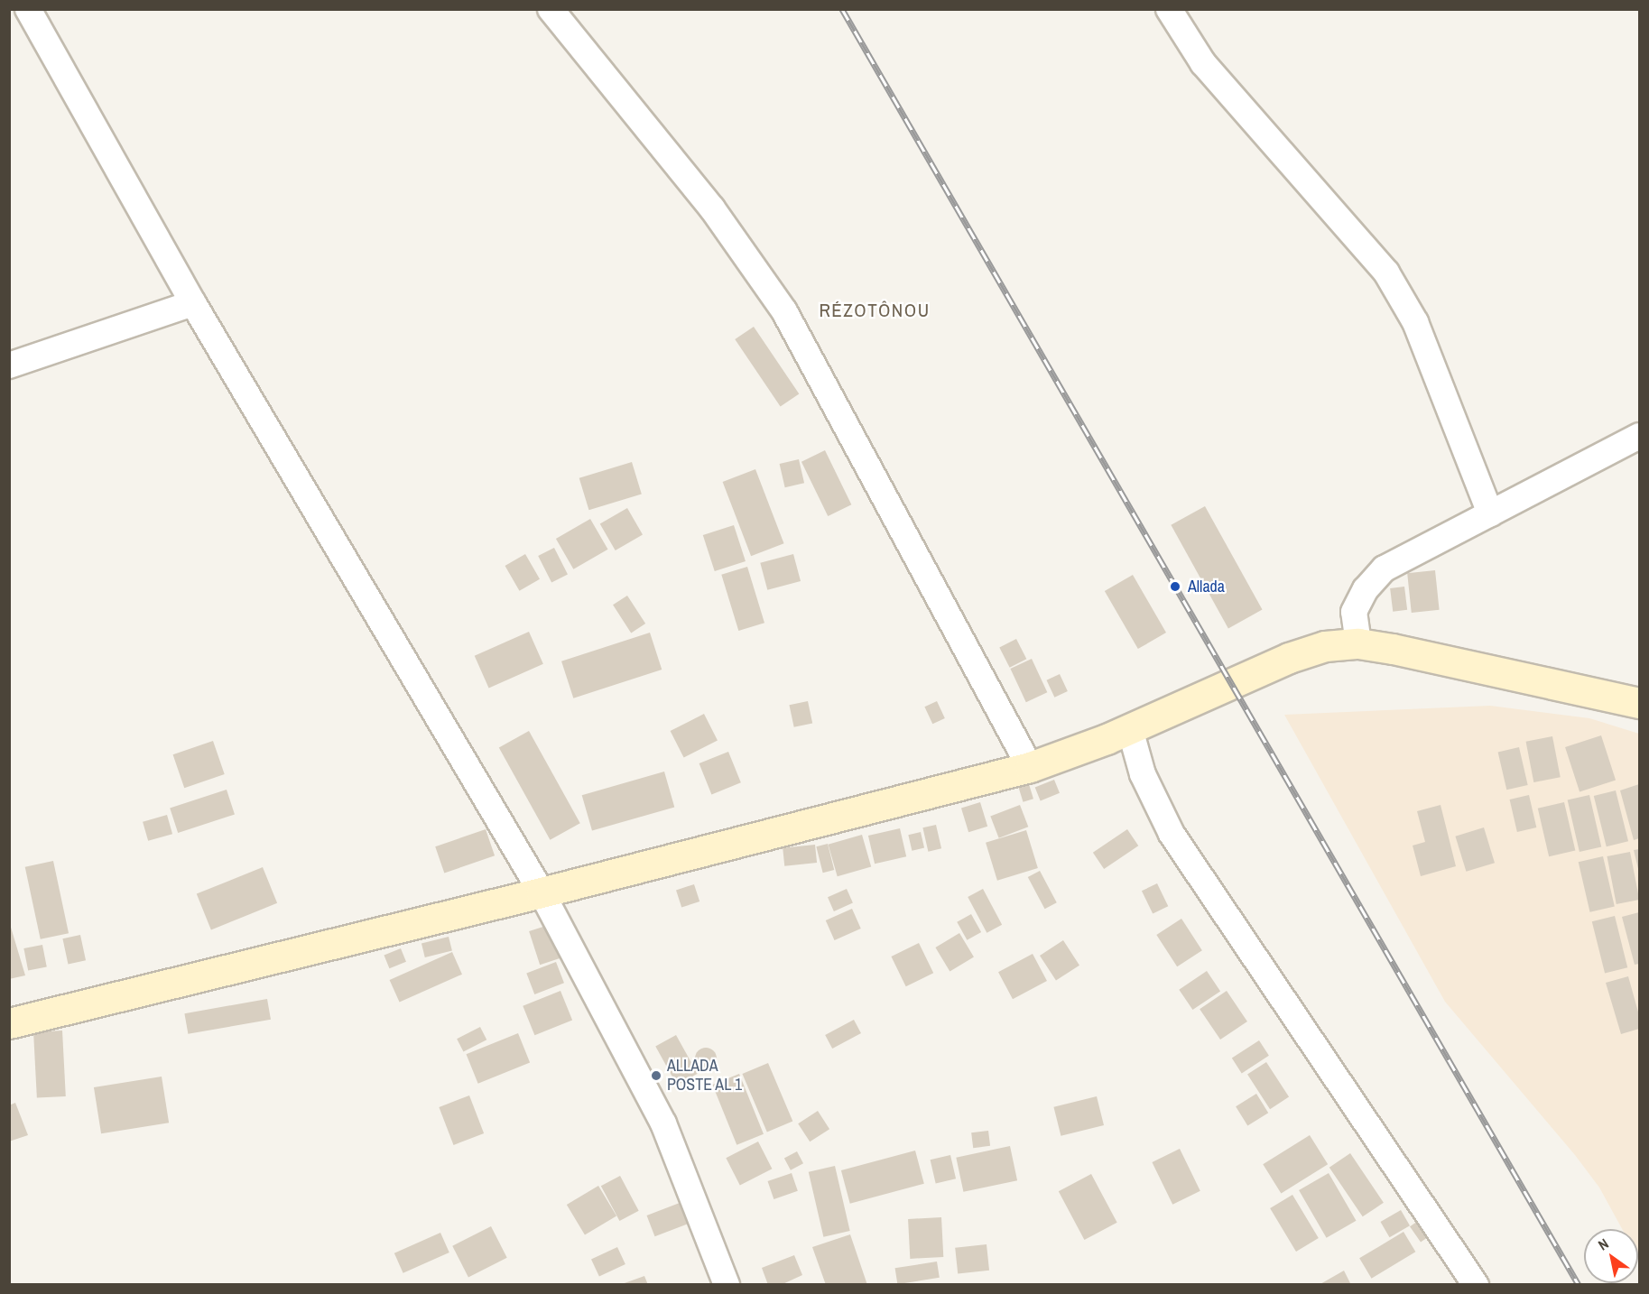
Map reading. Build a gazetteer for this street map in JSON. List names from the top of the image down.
{
  "districts": ["RÉZOTÔNOU"],
  "places": ["Allada", "ALLADA POSTE AL 1"],
  "north": "top left"
}
